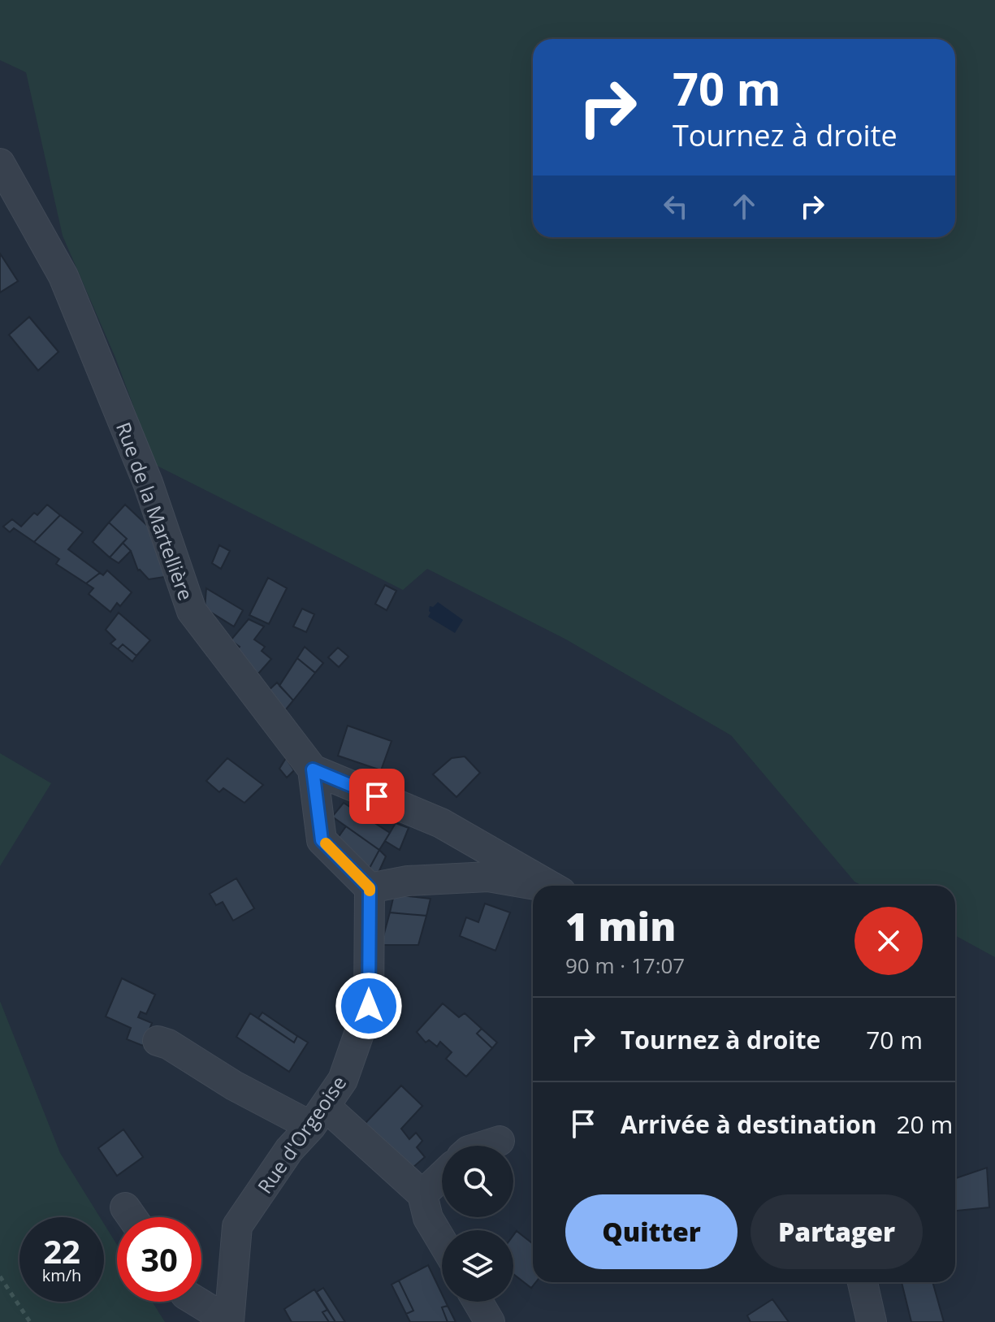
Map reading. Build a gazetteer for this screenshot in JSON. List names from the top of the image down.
{
  "streets": {
    "street": ["Rue de la Martellière", "Rue d'Orgeoise"]
  },
  "crossings": [
    ["Rue de la Martellière", "Rue d'Orgeoise"]
  ],
  "page": {
    "turn": ["70 m", "Tournez à droite"],
    "heading": ["1 min", "90 m · 17:07"],
    "list": [
      {
        "name": "Tournez à droite",
        "value": "70 m"
      },
      {
        "name": "Arrivée à destination",
        "value": "20 m"
      }
    ],
    "buttons": ["Quitter", "Partager"],
    "speed": "22 km/h",
    "limit": "30"
  }
}
